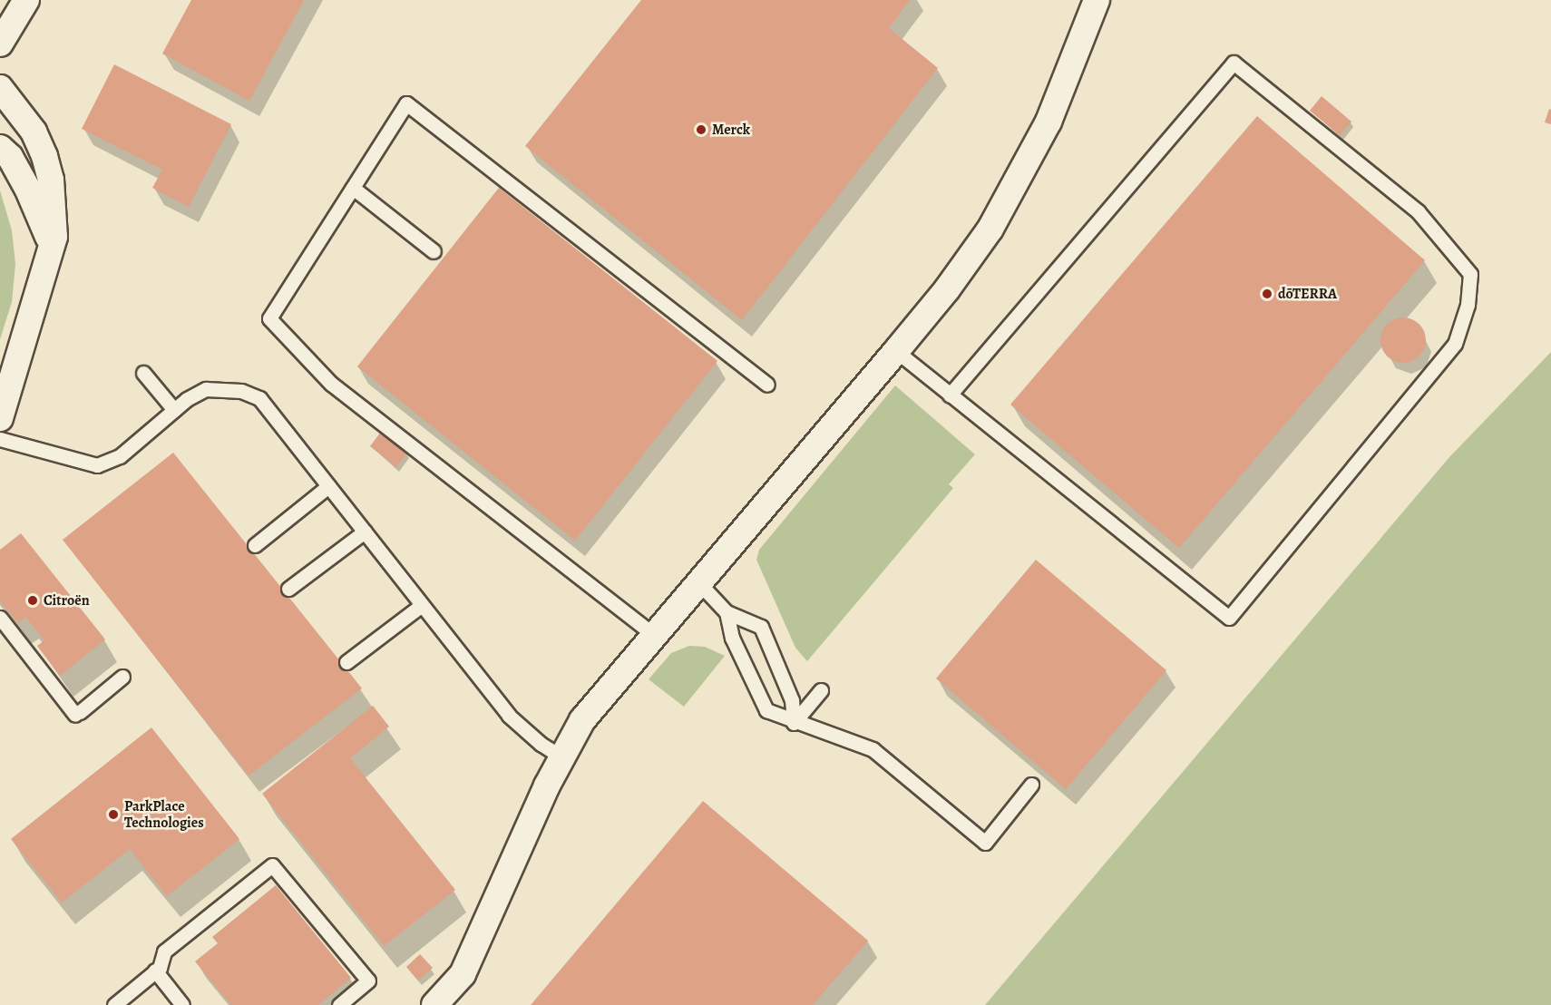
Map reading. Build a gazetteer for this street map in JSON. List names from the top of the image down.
{
  "places": [
    "Merck",
    "dōTERRA",
    "Citroën",
    "ParkPlace Technologies"
  ]
}
